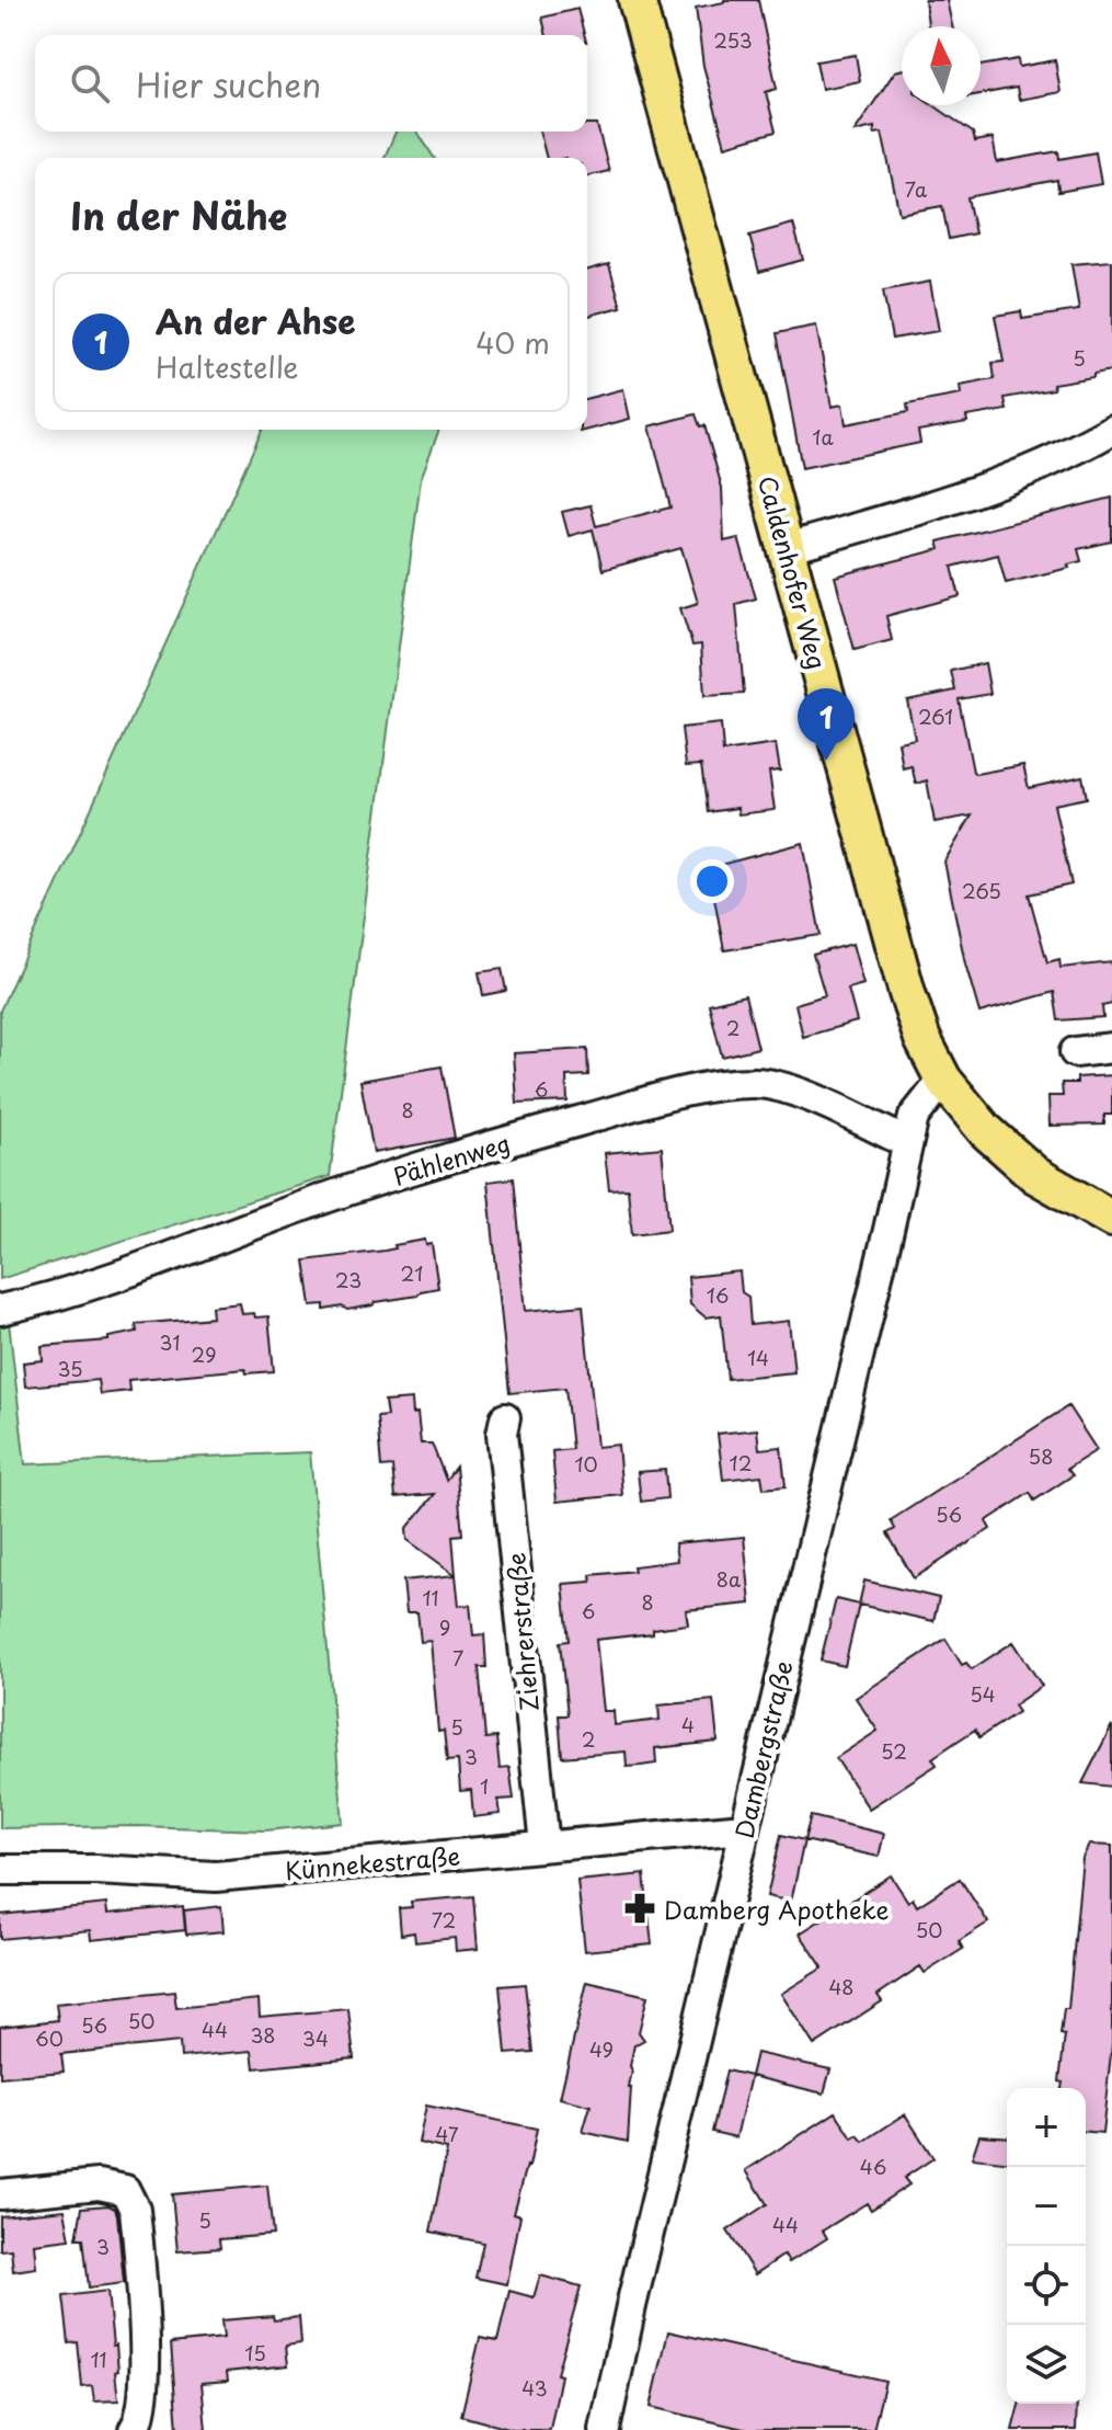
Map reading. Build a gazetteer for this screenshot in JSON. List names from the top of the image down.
{
  "streets": {
    "main road": ["Caldenhofer Weg"],
    "street": [
      "Pählenweg",
      "Ziehrerstraße",
      "Dambergstraße",
      "Künnekestraße"
    ]
  },
  "crossings": [
    ["Caldenhofer Weg", "Dambergstraße"],
    ["Pählenweg", "Dambergstraße"],
    ["Ziehrerstraße", "Künnekestraße"],
    ["Dambergstraße", "Künnekestraße"]
  ],
  "places": {
    "pharmacy": ["Damberg Apotheke"]
  },
  "house_numbers": [
    "253",
    "7a",
    "5",
    "1a",
    "261",
    "265",
    "2",
    "6",
    "8",
    "21",
    "23",
    "16",
    "31",
    "29",
    "14",
    "35",
    "58",
    "12",
    "10",
    "56",
    "8a",
    "11",
    "8",
    "6",
    "9",
    "7",
    "54",
    "4",
    "5",
    "2",
    "52",
    "3",
    "1",
    "72",
    "50",
    "48",
    "50",
    "56",
    "44",
    "38",
    "60",
    "34",
    "49",
    "47",
    "46",
    "5",
    "44",
    "3",
    "15",
    "11",
    "43"
  ],
  "north": "top",
  "page": {
    "search": "Hier suchen",
    "heading": "In der Nähe",
    "list": [
      {
        "mark": "1",
        "name": "An der Ahse",
        "note": "Haltestelle",
        "value": "40 m"
      }
    ],
    "pins": "1",
    "map_buttons": ["+", "−"]
  }
}
